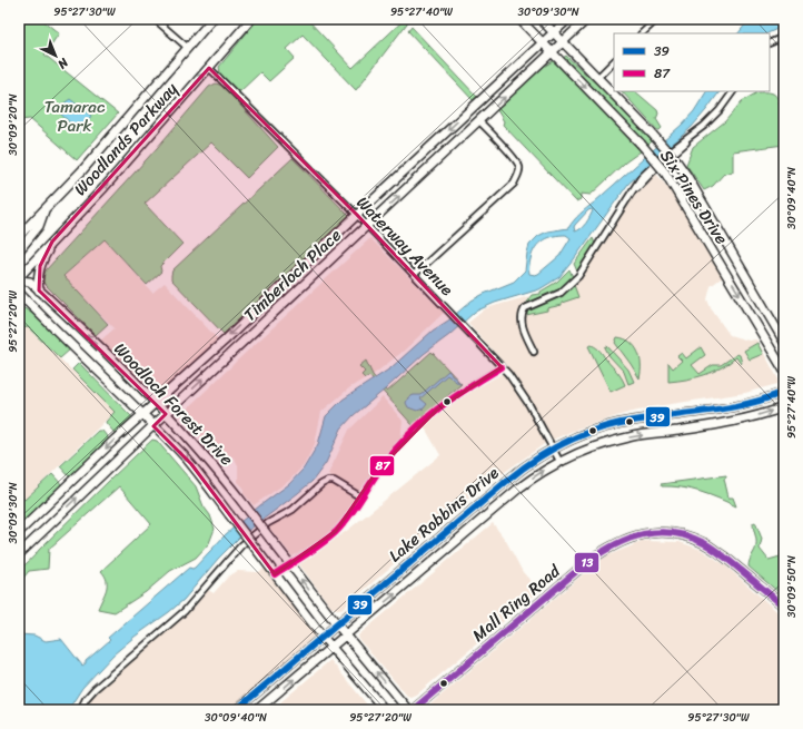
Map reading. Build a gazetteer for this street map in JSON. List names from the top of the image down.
{
  "streets": {
    "street": [
      "Woodlands Parkway",
      "Six Pines Drive",
      "Waterway Avenue",
      "Timberloch Place",
      "Woodloch Forest Drive",
      "Lake Robbins Drive",
      "Mall Ring Road"
    ]
  },
  "crossings": [
    ["Woodlands Parkway", "Waterway Avenue"],
    ["Six Pines Drive", "Timberloch Place"],
    ["Waterway Avenue", "Timberloch Place"],
    ["Waterway Avenue", "Lake Robbins Drive"],
    ["Timberloch Place", "Woodloch Forest Drive"],
    ["Woodloch Forest Drive", "Lake Robbins Drive"]
  ],
  "parks": ["Tamarac Park"],
  "lines": ["transit line 87", "transit line 39", "transit line 13"],
  "legend": ["39", "87"],
  "north": "bottom right",
  "coordinates": [
    "95°27'30\"W",
    "95°27'40\"W",
    "30°09'30\"N",
    "30°09'20\"N",
    "30°09'40\"N",
    "95°27'20\"W",
    "30°09'50\"N"
  ]
}
